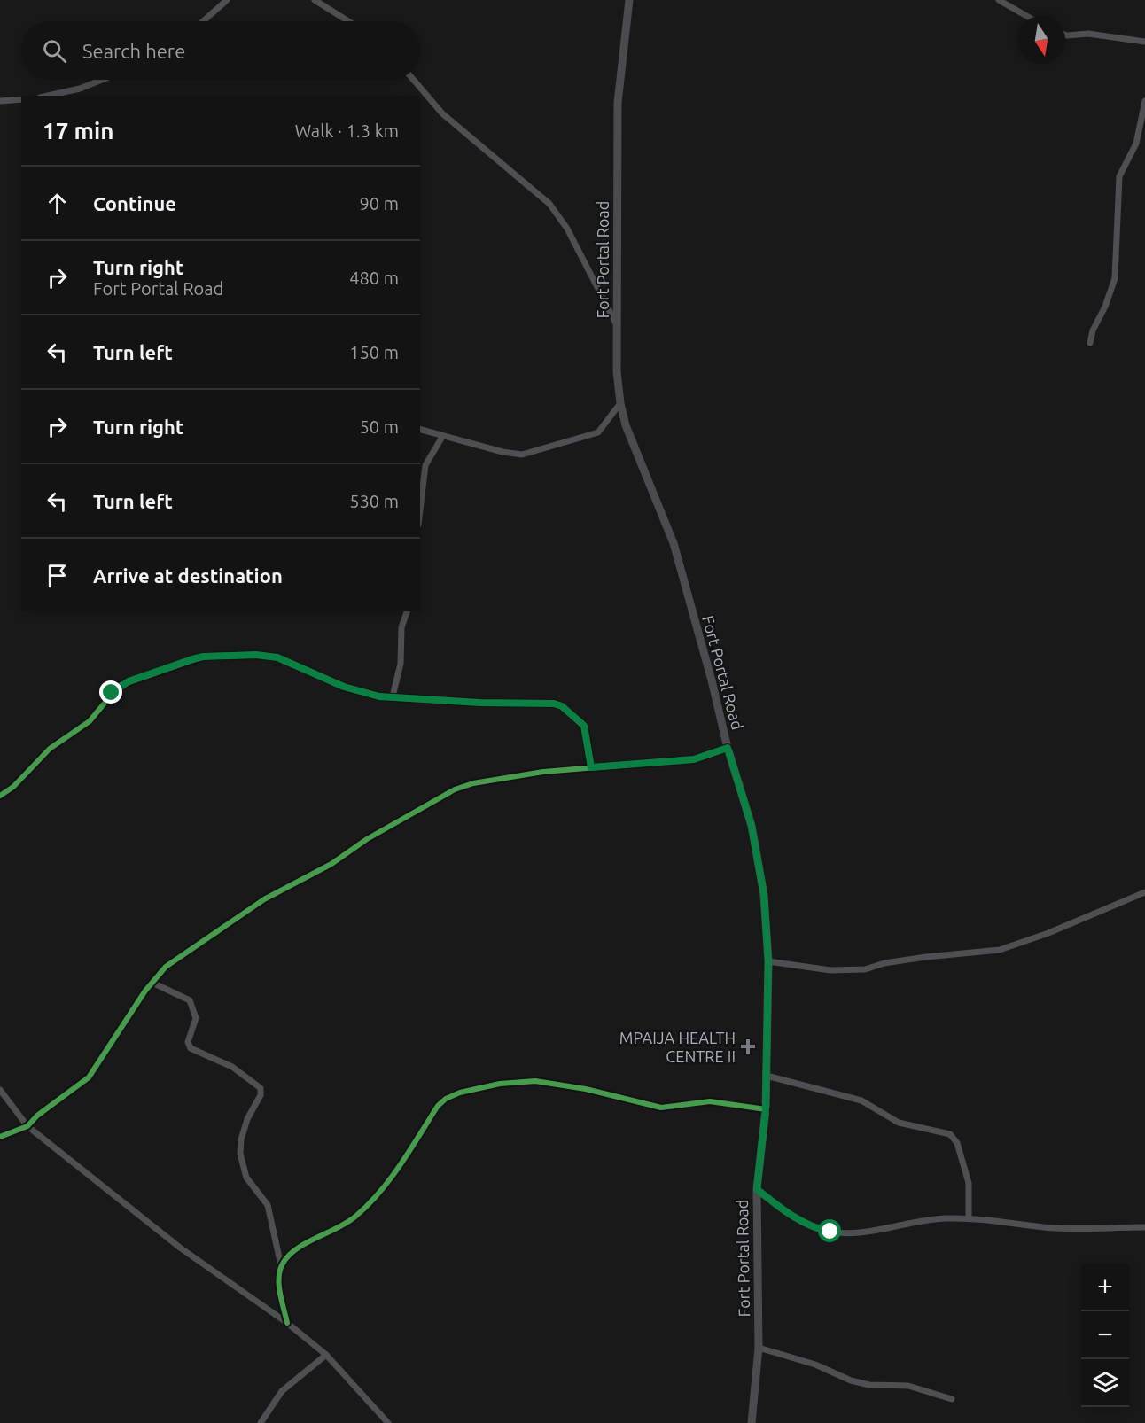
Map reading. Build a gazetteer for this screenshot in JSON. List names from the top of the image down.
{
  "streets": {
    "main road": ["Fort Portal Road"]
  },
  "places": {
    "health": ["MPAIJA HEALTH CENTRE II"]
  },
  "north": "bottom",
  "page": {
    "search": "Search here",
    "heading": ["17 min", "Walk · 1.3 km"],
    "list": [
      ["Continue", "90 m"],
      ["Turn right", "Fort Portal Road", "480 m"],
      ["Turn left", "150 m"],
      ["Turn right", "50 m"],
      ["Turn left", "530 m"],
      "Arrive at destination"
    ],
    "map_buttons": ["+", "−"]
  }
}
